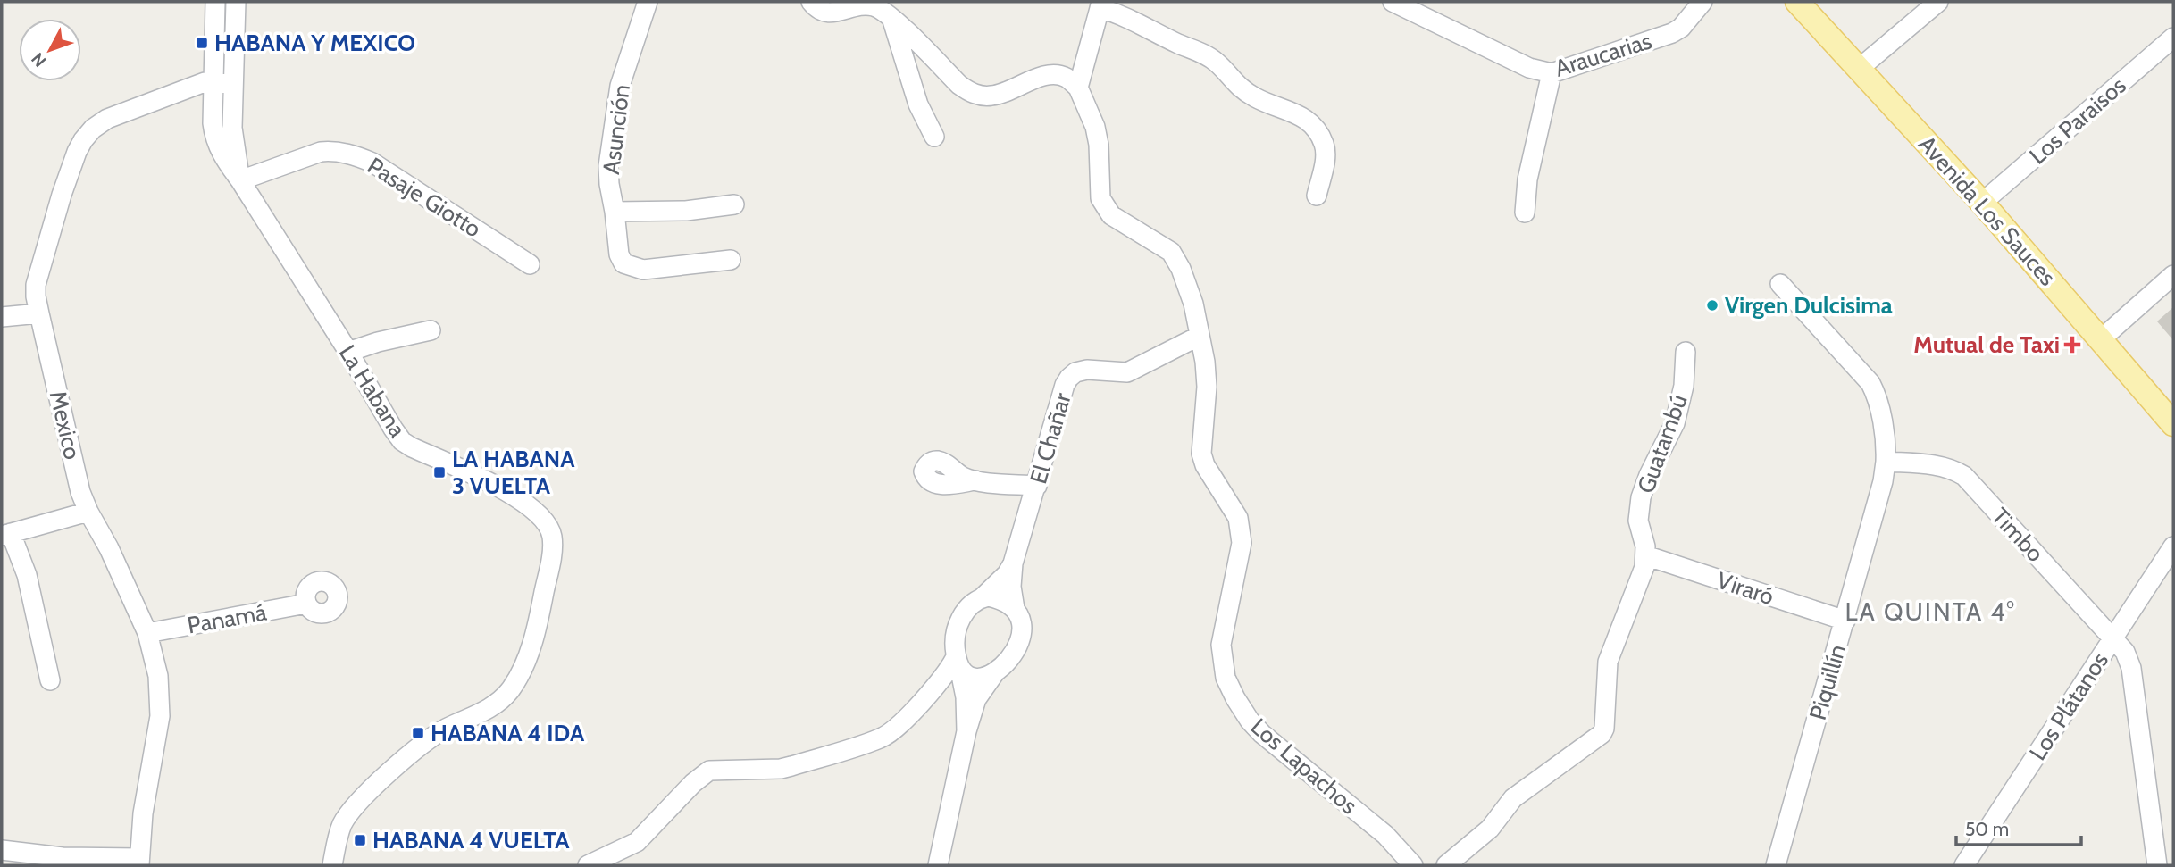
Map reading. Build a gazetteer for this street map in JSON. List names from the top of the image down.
{
  "streets": {
    "main road": ["Avenida Los Sauces"],
    "street": [
      "Araucarias",
      "Los Paraisos",
      "Asunción",
      "Pasaje Giotto",
      "La Habana",
      "Mexico",
      "El Chañar",
      "Guatambú",
      "Timbo",
      "Viraró",
      "Panamá",
      "Piquillín",
      "Los Plátanos",
      "Los Lapachos"
    ]
  },
  "crossings": [
    ["Los Paraisos", "Avenida Los Sauces"],
    ["Pasaje Giotto", "La Habana"],
    ["La Habana", "Mexico"],
    ["Mexico", "Panamá"],
    ["El Chañar", "Los Lapachos"],
    ["Guatambú", "Viraró"],
    ["Timbo", "Piquillín"],
    ["Timbo", "Los Plátanos"],
    ["Viraró", "Piquillín"]
  ],
  "districts": ["LA QUINTA 4°"],
  "places": {
    "transit": [
      "HABANA Y MEXICO",
      "LA HABANA 3 VUELTA",
      "HABANA 4 IDA",
      "HABANA 4 VUELTA"
    ],
    "other": ["Virgen Dulcisima"],
    "health": ["Mutual de Taxi"]
  },
  "scale_bar": "50 m",
  "north": "bottom left"
}
